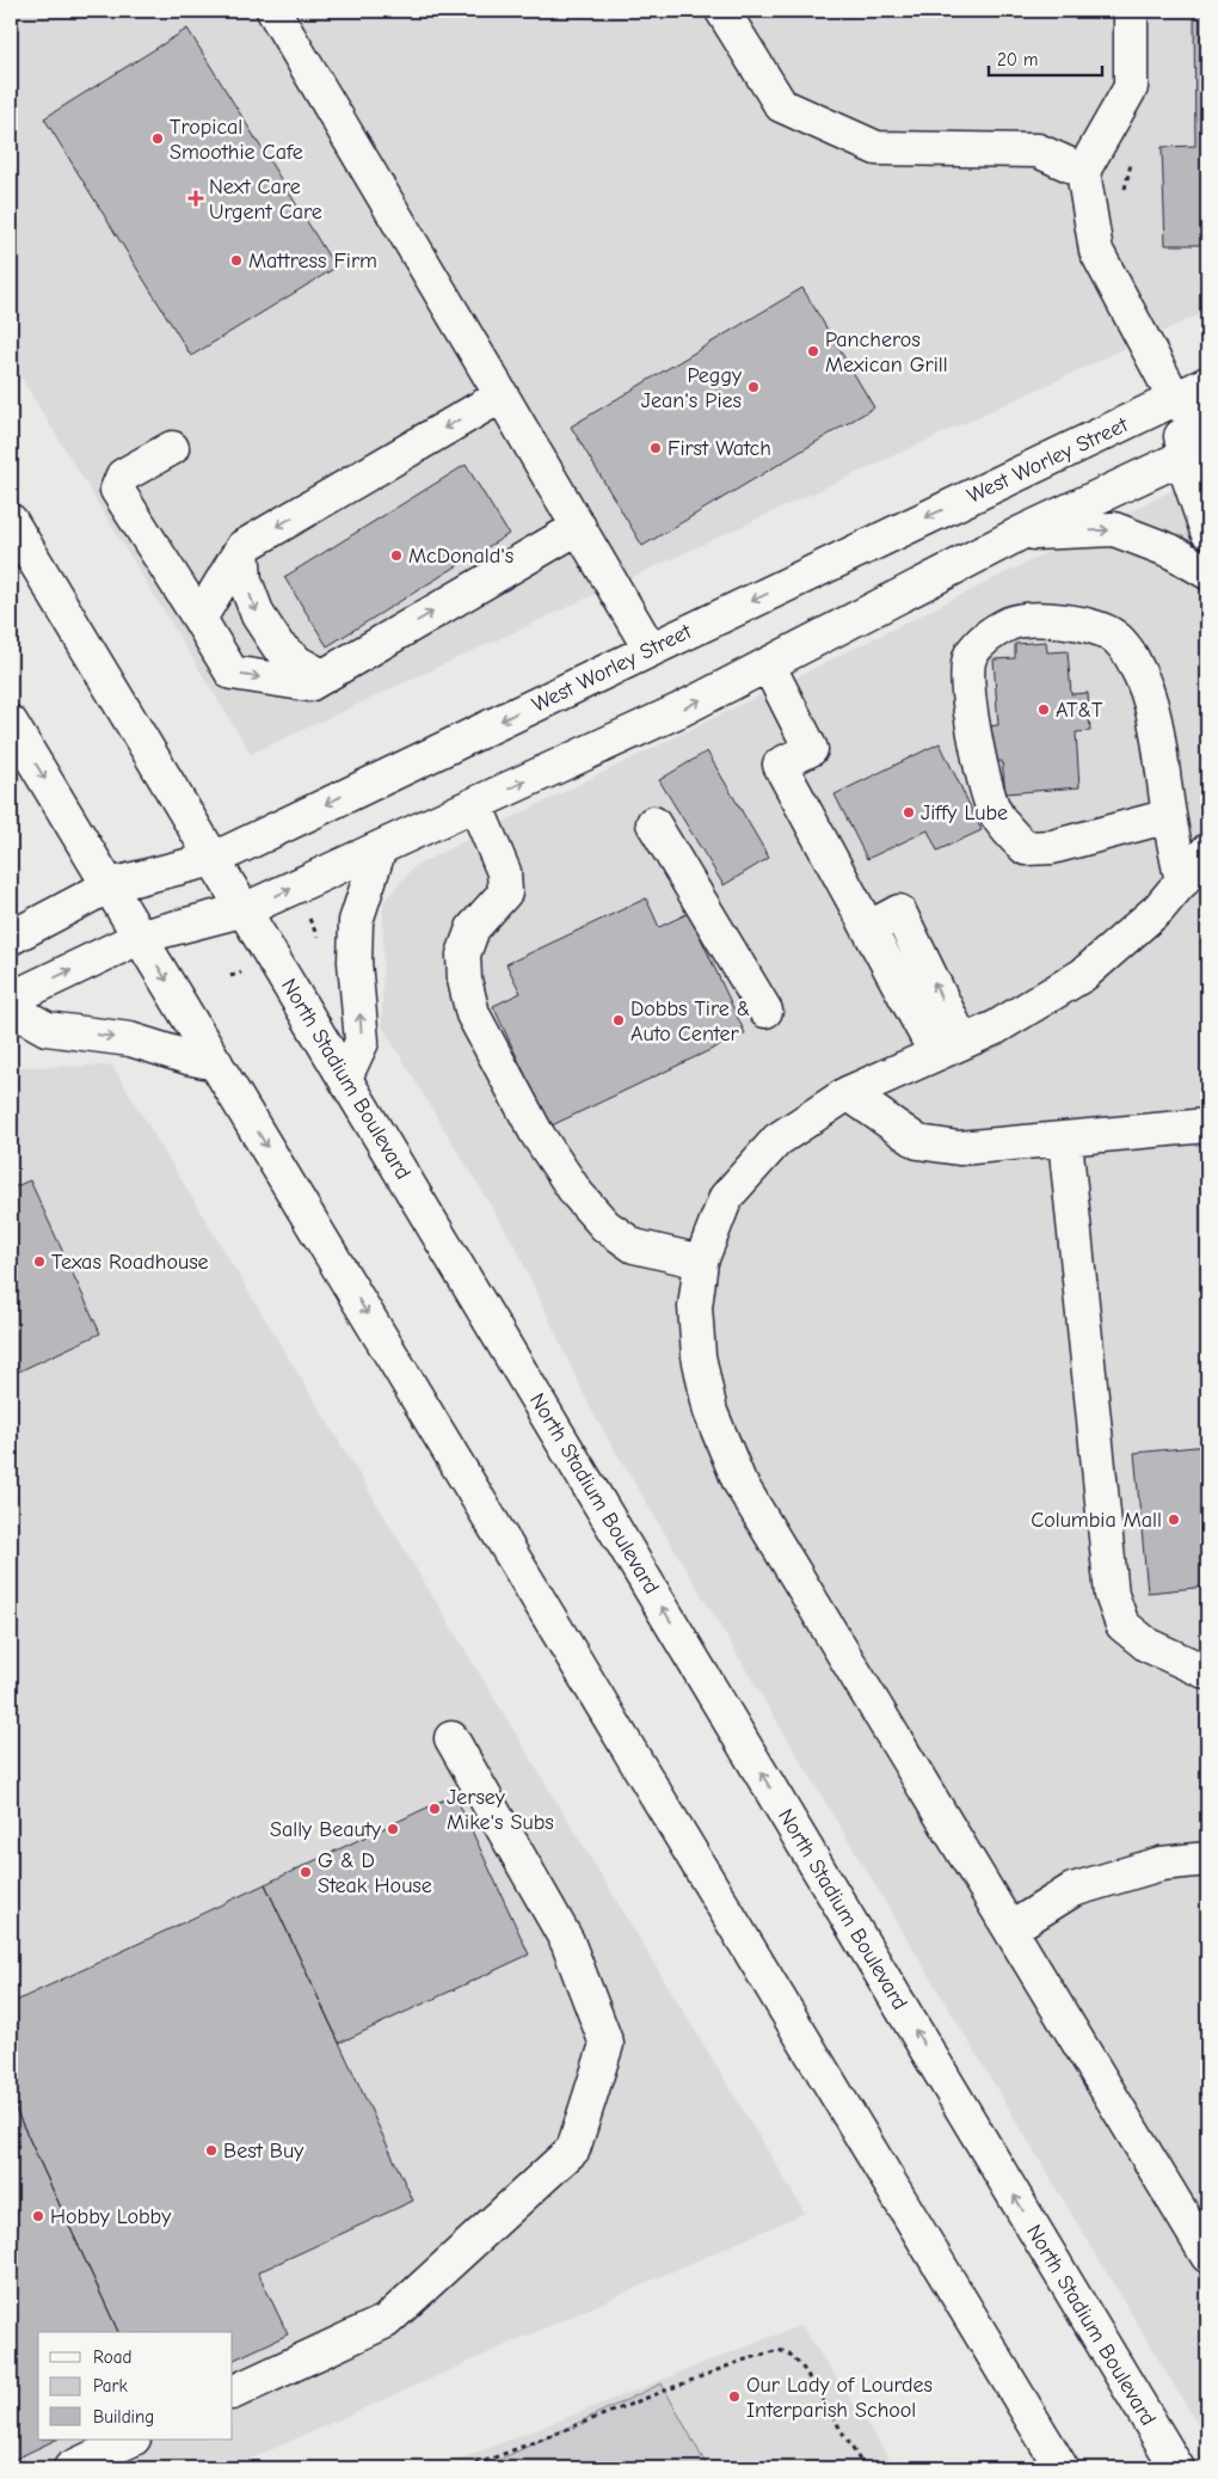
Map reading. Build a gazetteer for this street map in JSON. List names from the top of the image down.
{
  "streets": {
    "main road": ["West Worley Street", "North Stadium Boulevard"]
  },
  "crossings": [
    ["West Worley Street", "North Stadium Boulevard"]
  ],
  "places": {
    "other": [
      "Tropical Smoothie Cafe",
      "Mattress Firm",
      "Pancheros Mexican Grill",
      "Peggy Jean's Pies",
      "First Watch",
      "McDonald's",
      "AT&T",
      "Jiffy Lube",
      "Dobbs Tire & Auto Center",
      "Texas Roadhouse",
      "Columbia Mall",
      "Jersey Mike's Subs",
      "Sally Beauty",
      "G & D Steak House",
      "Best Buy",
      "Hobby Lobby",
      "Our Lady of Lourdes Interparish School"
    ],
    "health": ["Next Care Urgent Care"]
  },
  "legend": ["Road", "Park", "Building"],
  "scale_bar": "20 m"
}
